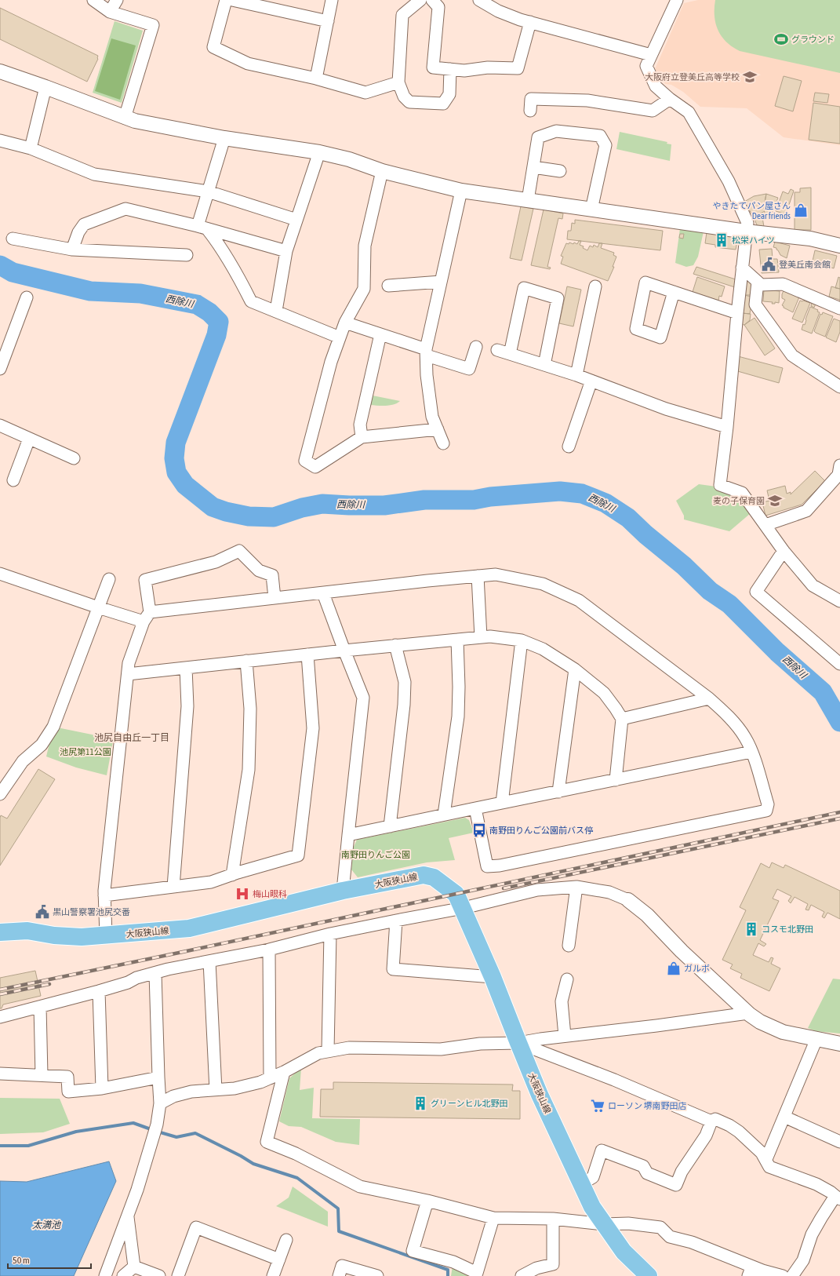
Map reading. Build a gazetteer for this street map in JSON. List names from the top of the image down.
{
  "streets": {
    "main road": ["大阪狭山線"]
  },
  "districts": ["池尻自由丘一丁目"],
  "water": ["西除川", "太満池"],
  "parks": ["池尻第11公園", "南野田りんご公園"],
  "places": {
    "sports": ["グラウンド"],
    "school or university": ["大阪府立登美丘高等学校", "麦の子保育園"],
    "shop": ["やきたてパン屋さん Dear friends", "ガルボ"],
    "building": ["松栄ハイツ", "コスモ北野田", "グリーンヒル北野田"],
    "public building": ["登美丘南会館", "黒山警察署池尻交番"],
    "bus stop": ["南野田りんご公園前バス停"],
    "hospital": ["梅山眼科"],
    "supermarket": ["ローソン 堺南野田店"]
  },
  "scale_bar": "50 m"
}
